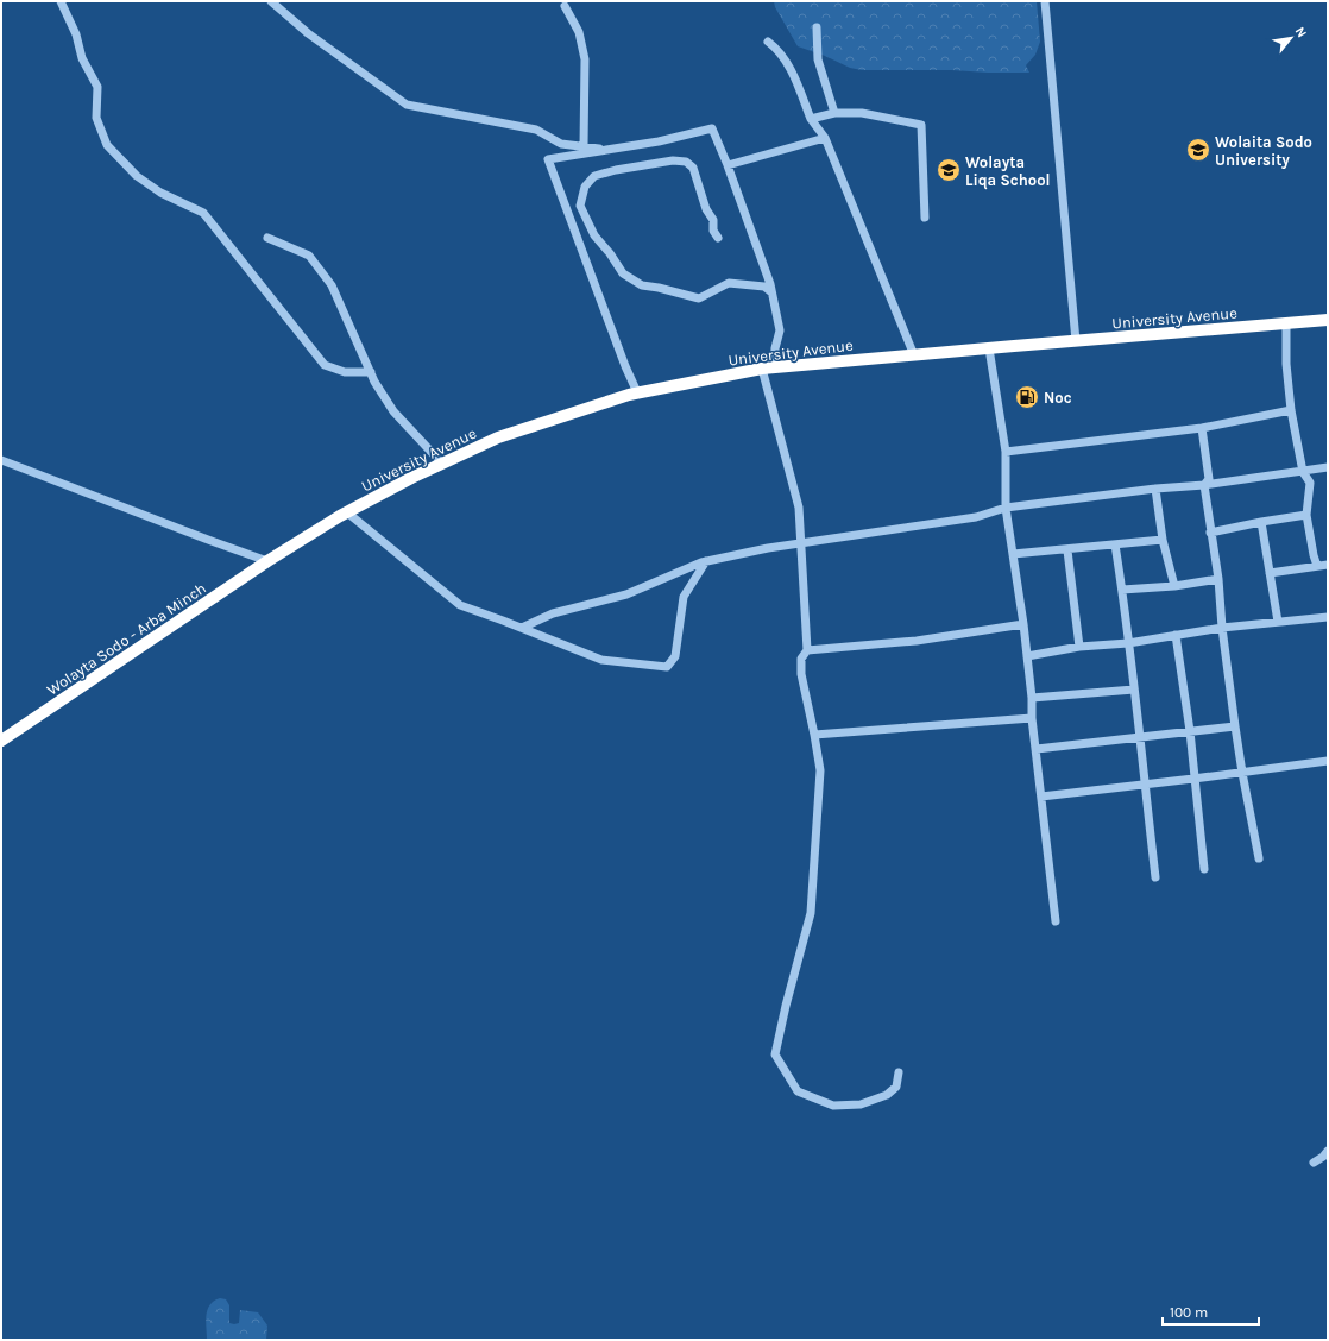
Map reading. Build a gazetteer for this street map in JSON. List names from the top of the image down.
{
  "streets": {
    "highway": ["University Avenue", "Wolayta Sodo - Arba Minch"]
  },
  "crossings": [
    ["University Avenue", "Wolayta Sodo - Arba Minch"]
  ],
  "places": {
    "school or university": ["Wolaita Sodo University", "Wolayta Liqa School"],
    "fuel station": ["Noc"]
  },
  "scale_bar": "100 m",
  "north": "top right"
}
